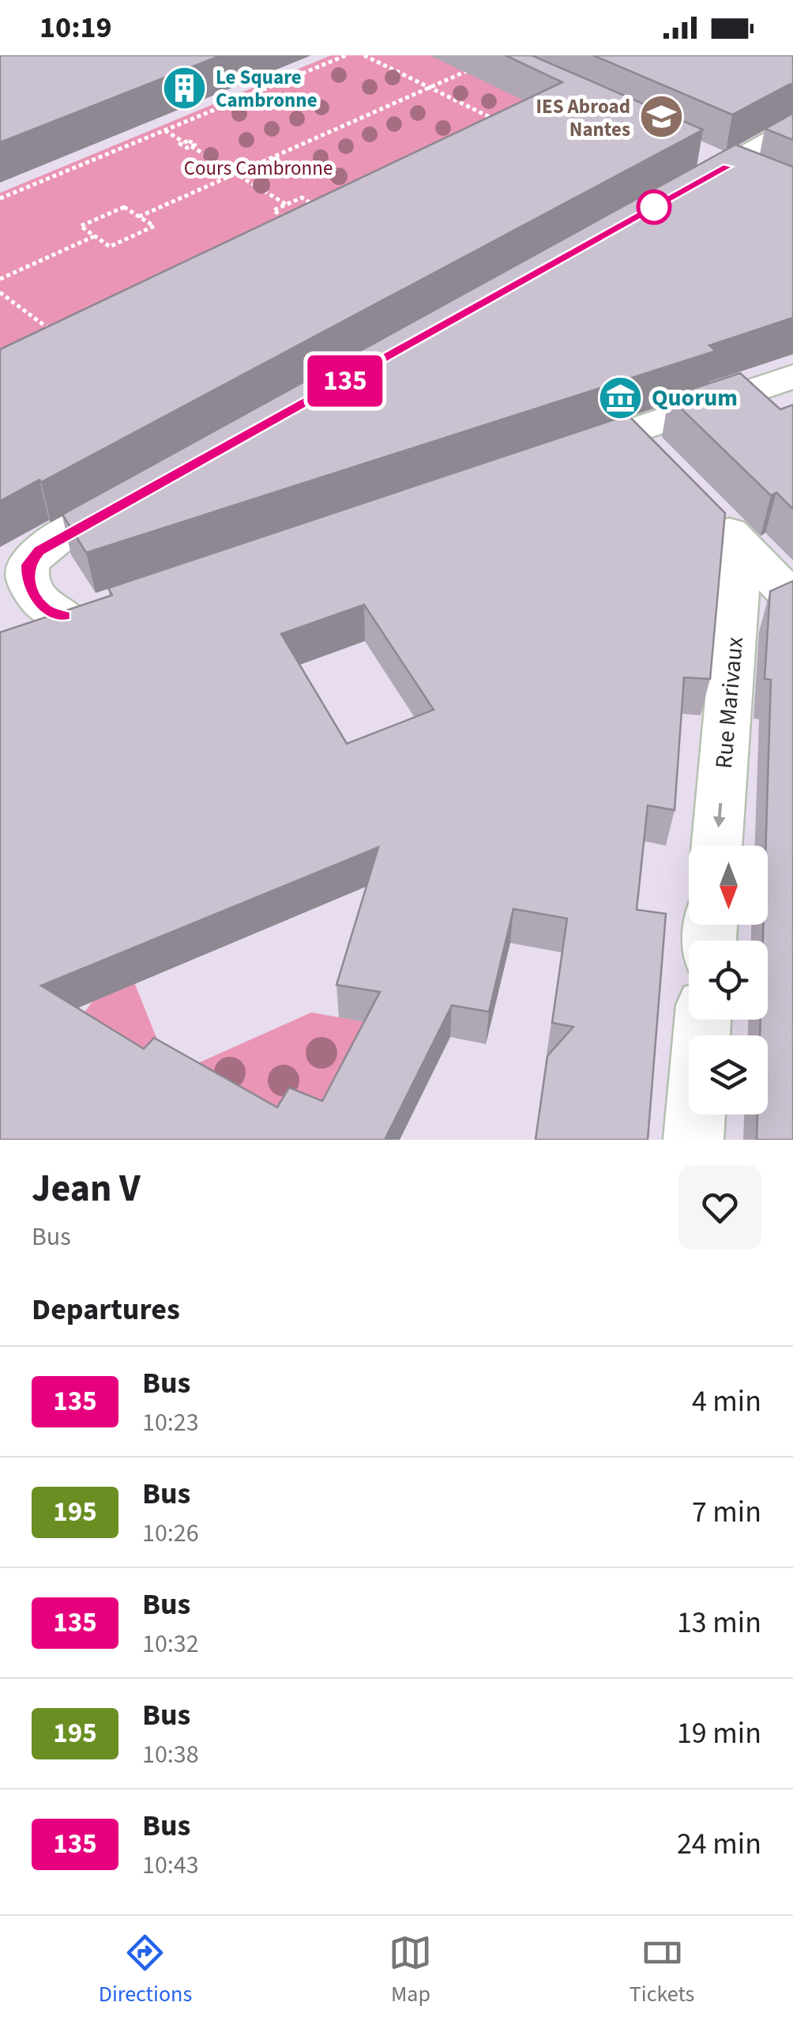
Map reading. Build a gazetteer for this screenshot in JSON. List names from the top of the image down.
{
  "streets": {
    "street": ["Rue Marivaux"]
  },
  "one_way": ["Rue Marivaux"],
  "parks": ["Cours Cambronne"],
  "places": {
    "building": ["Le Square Cambronne"],
    "school or university": ["IES Abroad Nantes"],
    "museum": ["Quorum"]
  },
  "lines": ["bus line 135"],
  "north": "bottom",
  "page": {
    "status": "10:19",
    "on_map": "135",
    "heading": [
      ["Jean V", "Bus"],
      "Departures"
    ],
    "list": [
      {
        "mark": "135",
        "name": "Bus",
        "note": "10:23",
        "value": "4 min"
      },
      {
        "mark": "195",
        "name": "Bus",
        "note": "10:26",
        "value": "7 min"
      },
      {
        "mark": "135",
        "name": "Bus",
        "note": "10:32",
        "value": "13 min"
      },
      {
        "mark": "195",
        "name": "Bus",
        "note": "10:38",
        "value": "19 min"
      },
      {
        "mark": "135",
        "name": "Bus",
        "note": "10:43",
        "value": "24 min"
      }
    ],
    "tabs": ["Directions", "Map", "Tickets"]
  }
}
